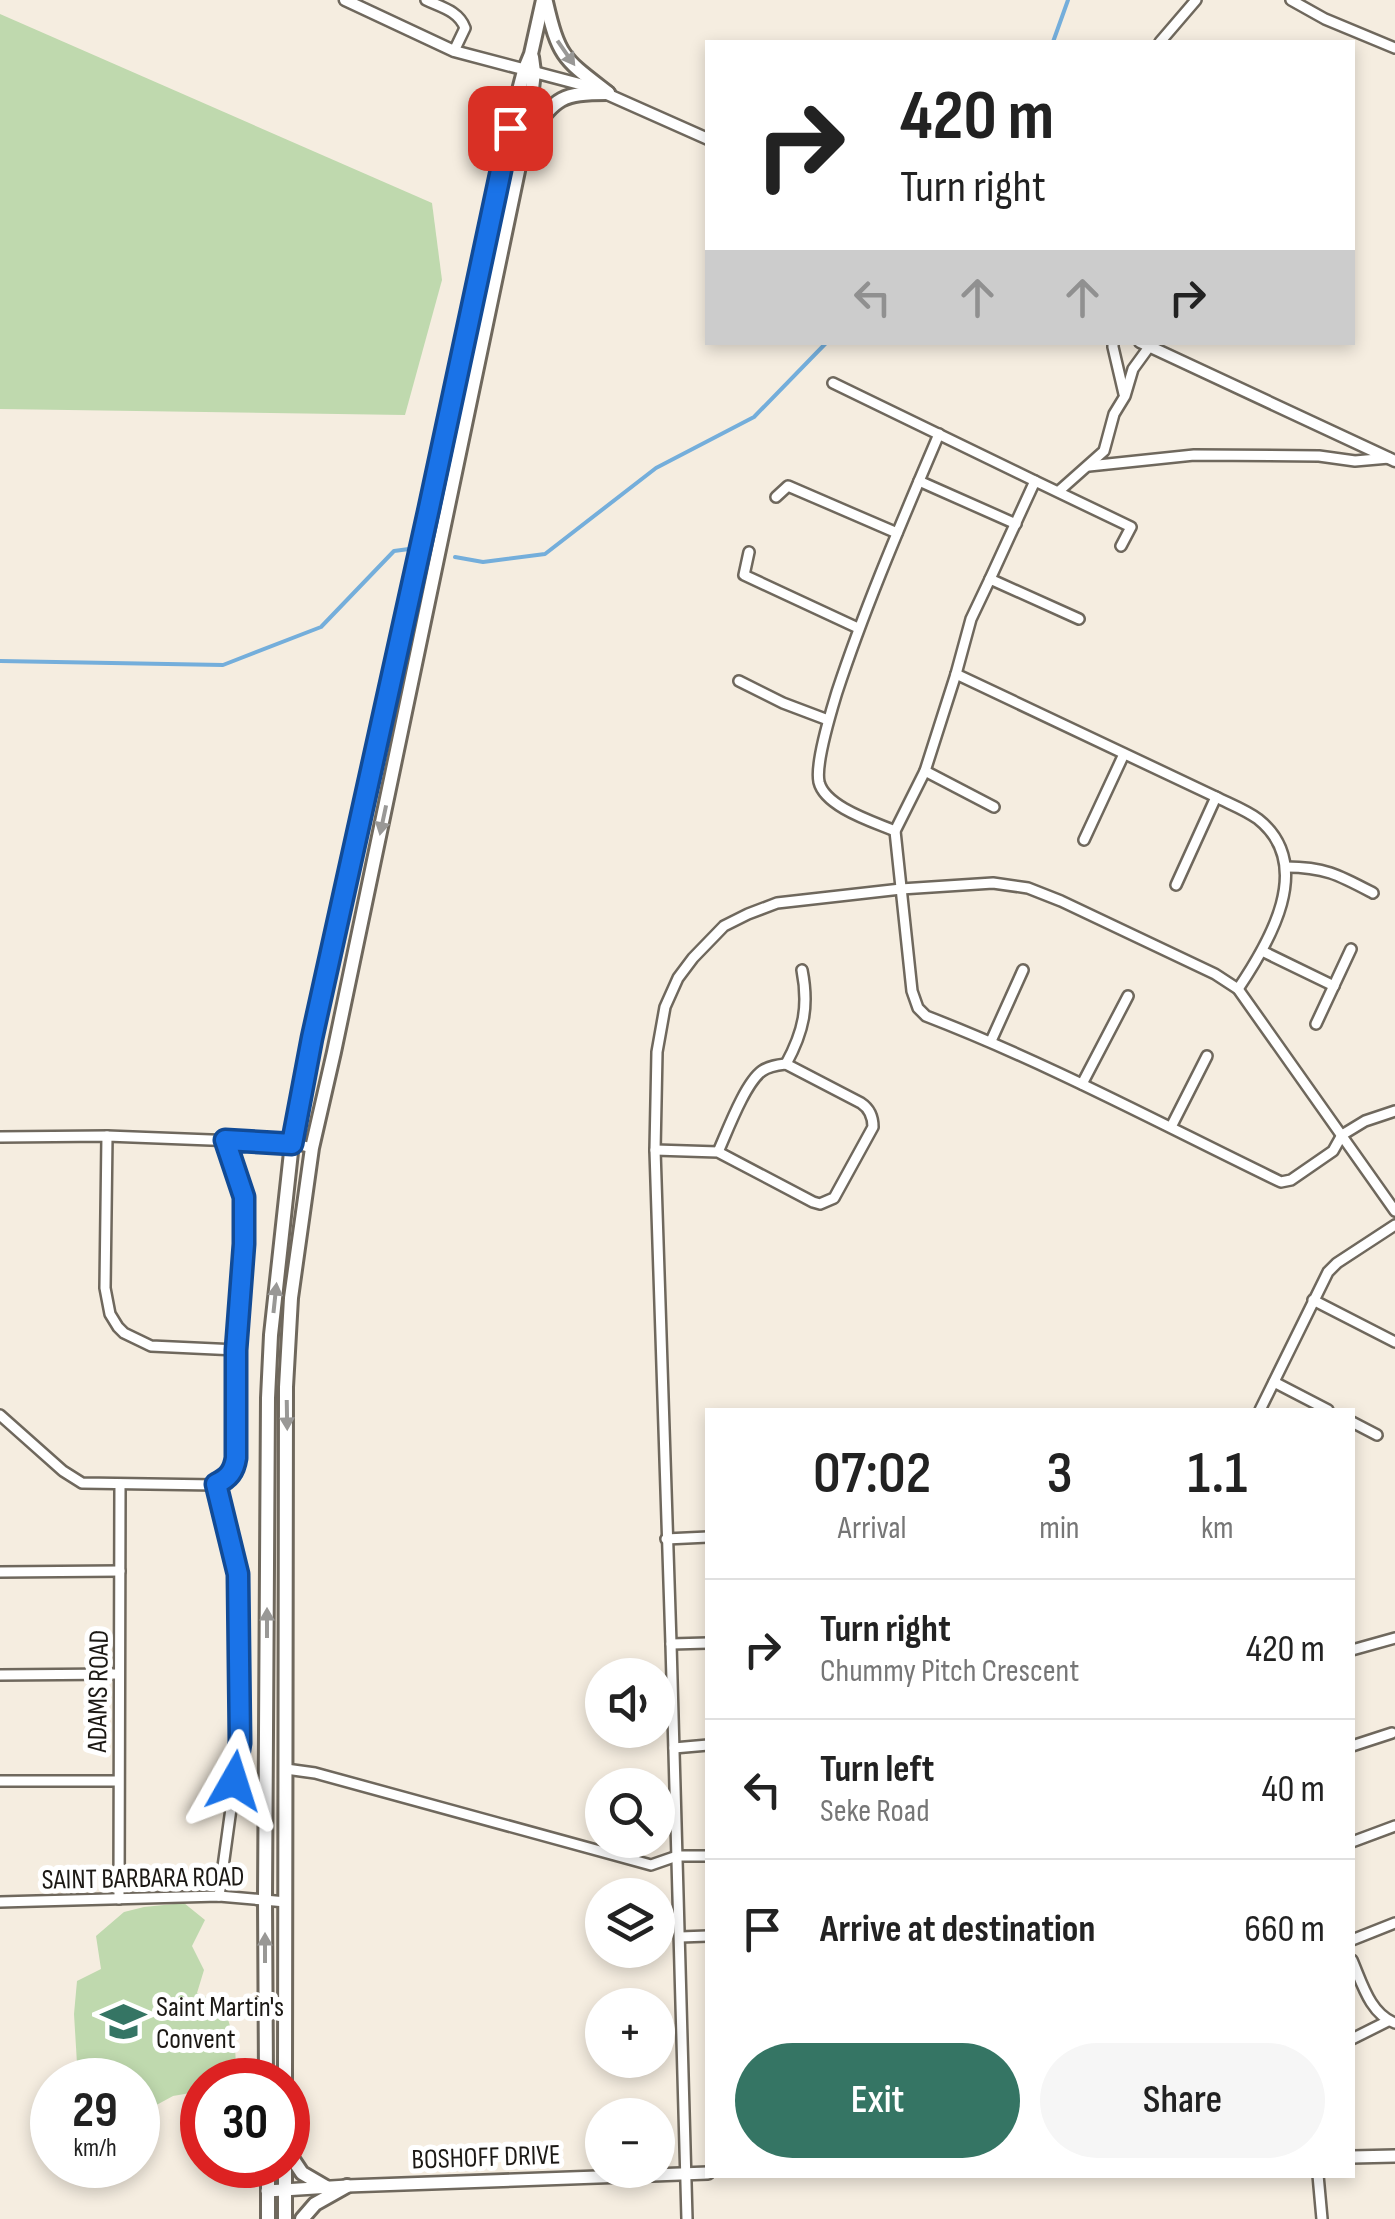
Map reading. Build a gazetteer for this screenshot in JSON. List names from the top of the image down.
{
  "streets": {
    "main road": ["BOSHOFF DRIVE"],
    "street": ["ADAMS ROAD", "SAINT BARBARA ROAD"]
  },
  "crossings": [
    ["ADAMS ROAD", "SAINT BARBARA ROAD"]
  ],
  "places": {
    "school or university": ["Saint Martin's Convent"]
  },
  "page": {
    "turn": ["420 m", "Turn right"],
    "eta": [
      "07:02",
      "Arrival",
      "3",
      "min",
      "1.1",
      "km"
    ],
    "list": [
      {
        "name": "Turn right",
        "note": "Chummy Pitch Crescent",
        "value": "420 m"
      },
      {
        "name": "Turn left",
        "note": "Seke Road",
        "value": "40 m"
      },
      {
        "name": "Arrive at destination",
        "value": "660 m"
      }
    ],
    "map_buttons": ["+", "−"],
    "buttons": ["Exit", "Share"],
    "speed": "29 km/h",
    "limit": "30"
  }
}
